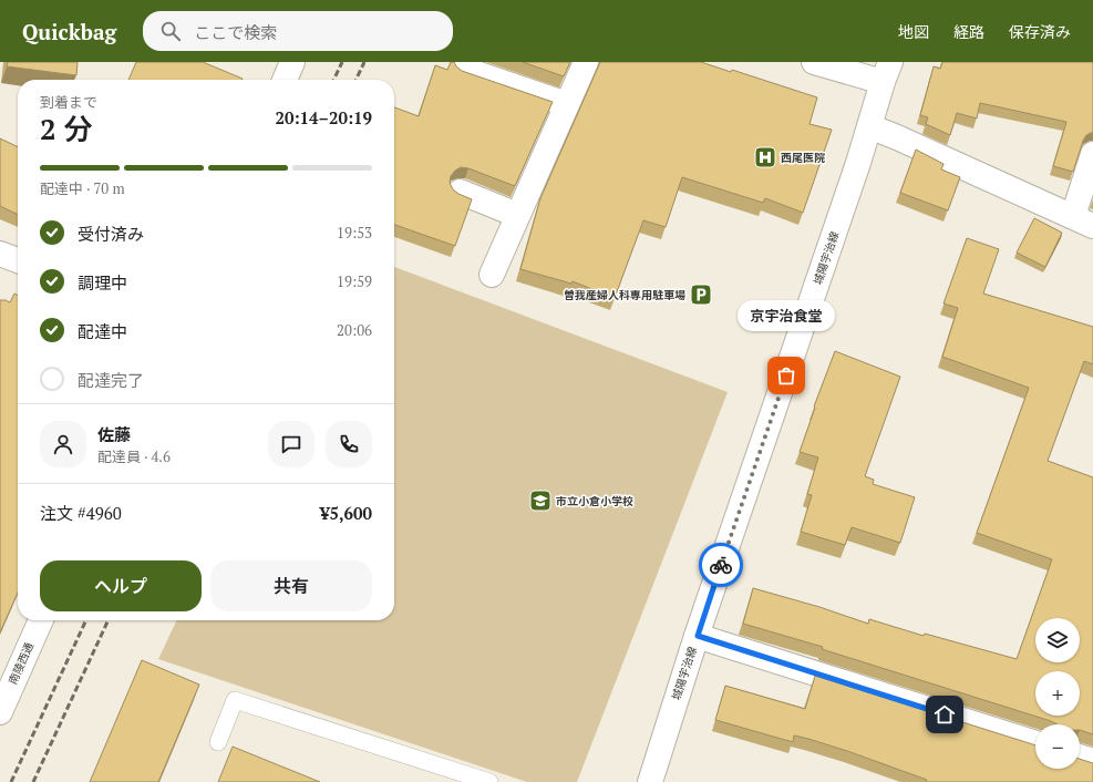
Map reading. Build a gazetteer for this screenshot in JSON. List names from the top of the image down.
{
  "streets": {
    "street": ["城陽宇治線", "南陵西通"]
  },
  "places": {
    "hospital": ["西尾医院"],
    "parking": ["曽我産婦人科専用駐車場"],
    "other": ["京宇治食堂"],
    "school or university": ["市立小倉小学校"]
  },
  "page": {
    "header": "Quickbag",
    "search": "ここで検索",
    "nav": ["地図", "経路", "保存済み"],
    "heading": ["2 分", "到着まで", "20:14–20:19"],
    "panel": [
      "佐藤",
      "配達員 · 4.6",
      "注文 #4960",
      "¥5,600"
    ],
    "bar": "配達中 · 70 m",
    "list": [
      ["受付済み", "19:53"],
      ["調理中", "19:59"],
      ["配達中", "20:06"],
      "配達完了"
    ],
    "bubble": "京宇治食堂",
    "buttons": ["ヘルプ", "共有"],
    "map_buttons": ["+", "−"]
  }
}
